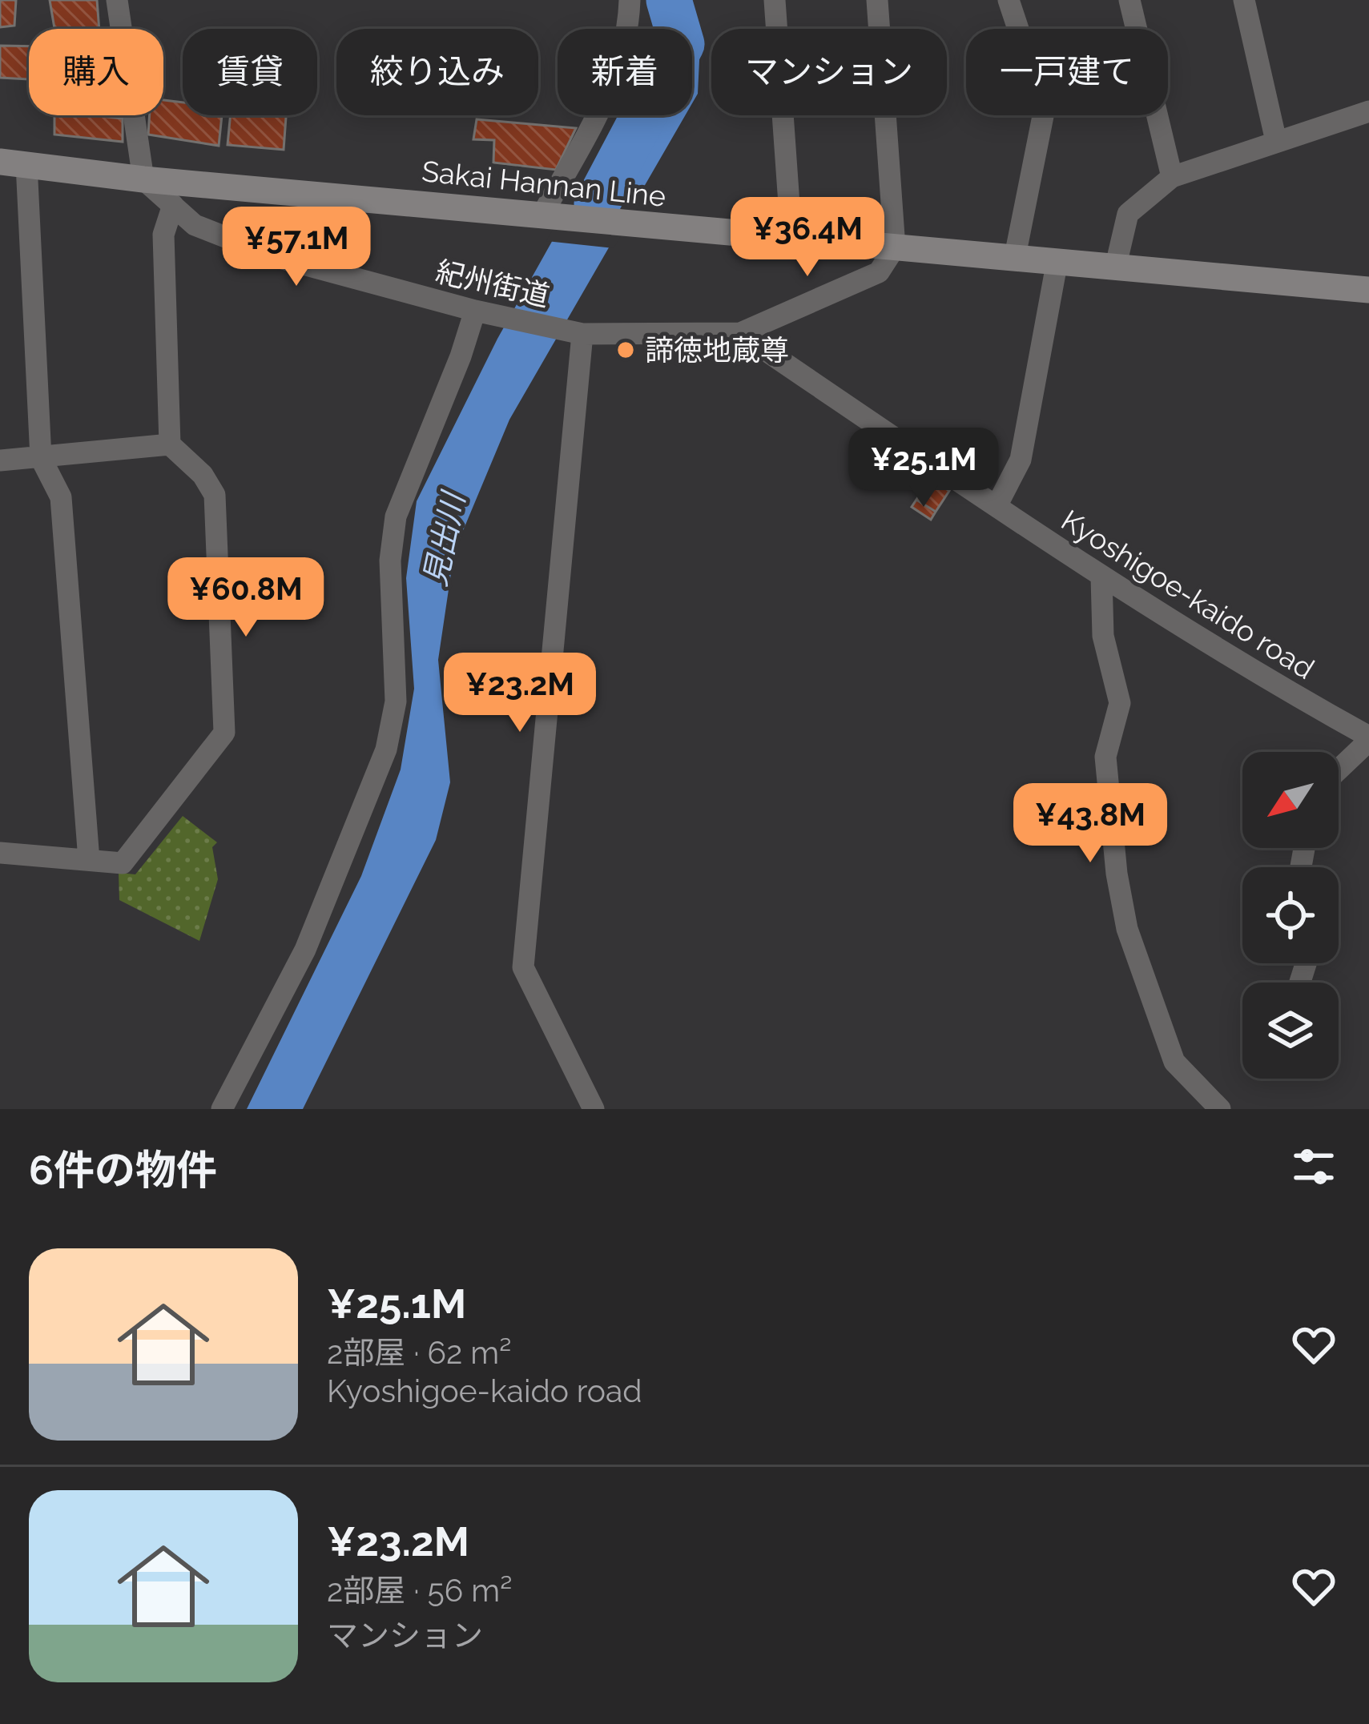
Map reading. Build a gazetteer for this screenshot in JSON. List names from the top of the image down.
{
  "streets": {
    "main road": ["Sakai Hannan Line"],
    "street": ["紀州街道", "Kyoshigoe-kaido road"]
  },
  "crossings": [
    ["Sakai Hannan Line", "紀州街道"],
    ["紀州街道", "Kyoshigoe-kaido road"]
  ],
  "water": ["見出川"],
  "places": ["諦徳地蔵尊"],
  "north": "bottom left",
  "page": {
    "chip": [
      "購入",
      "賃貸",
      "絞り込み",
      "新着",
      "マンション",
      "一戸建て"
    ],
    "price": [
      "¥36.4M",
      "¥57.1M",
      "¥25.1M",
      "¥60.8M",
      "¥23.2M",
      "¥43.8M"
    ],
    "heading": "6件の物件",
    "list": [
      {
        "name": "¥25.1M",
        "note": "2部屋 · 62 m² · Kyoshigoe-kaido road"
      },
      {
        "name": "¥23.2M",
        "note": "2部屋 · 56 m² · マンション"
      }
    ]
  }
}
